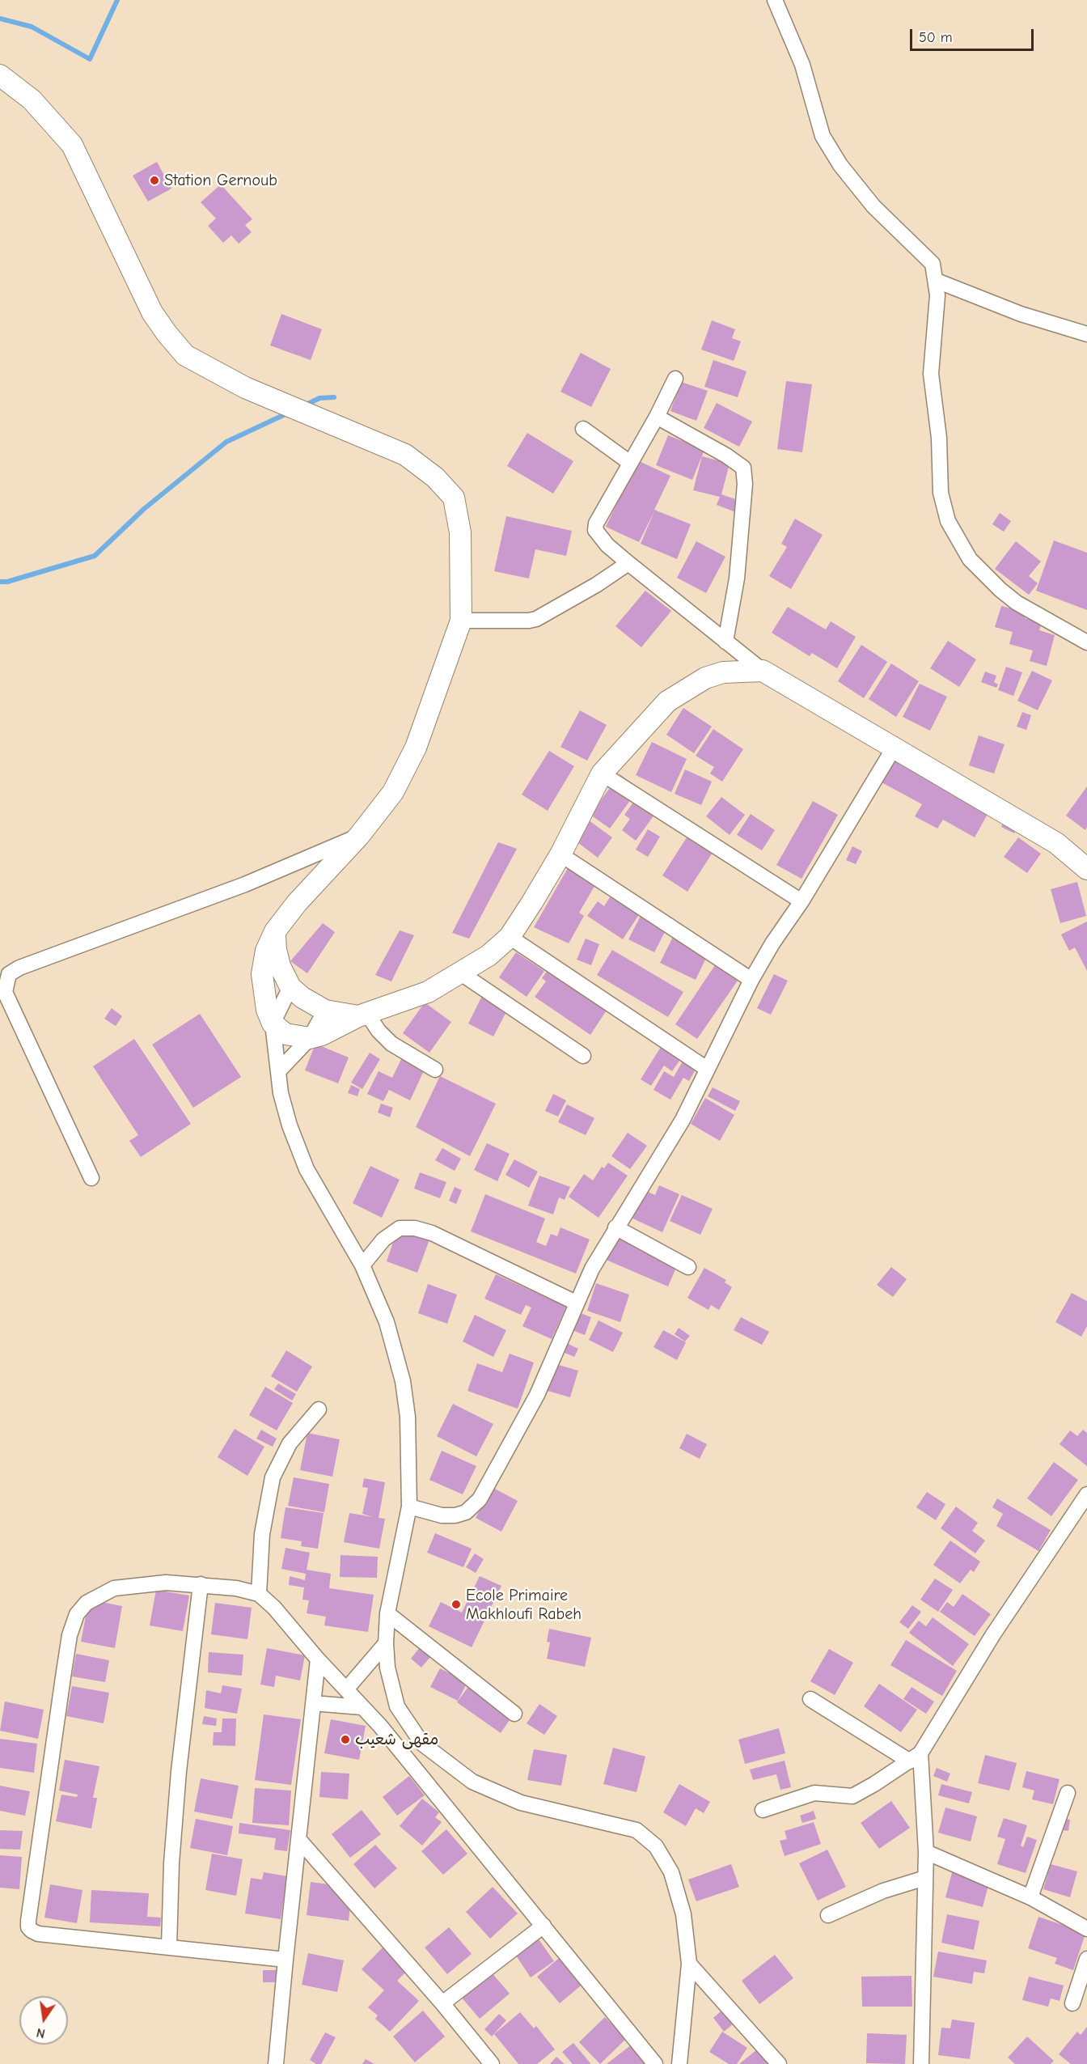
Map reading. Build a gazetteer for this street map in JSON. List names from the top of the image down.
{
  "places": ["Station Gernoub", "Ecole Primaire Makhloufi Rabeh", "مقهى شعيب"],
  "scale_bar": "50 m",
  "north": "bottom"
}
